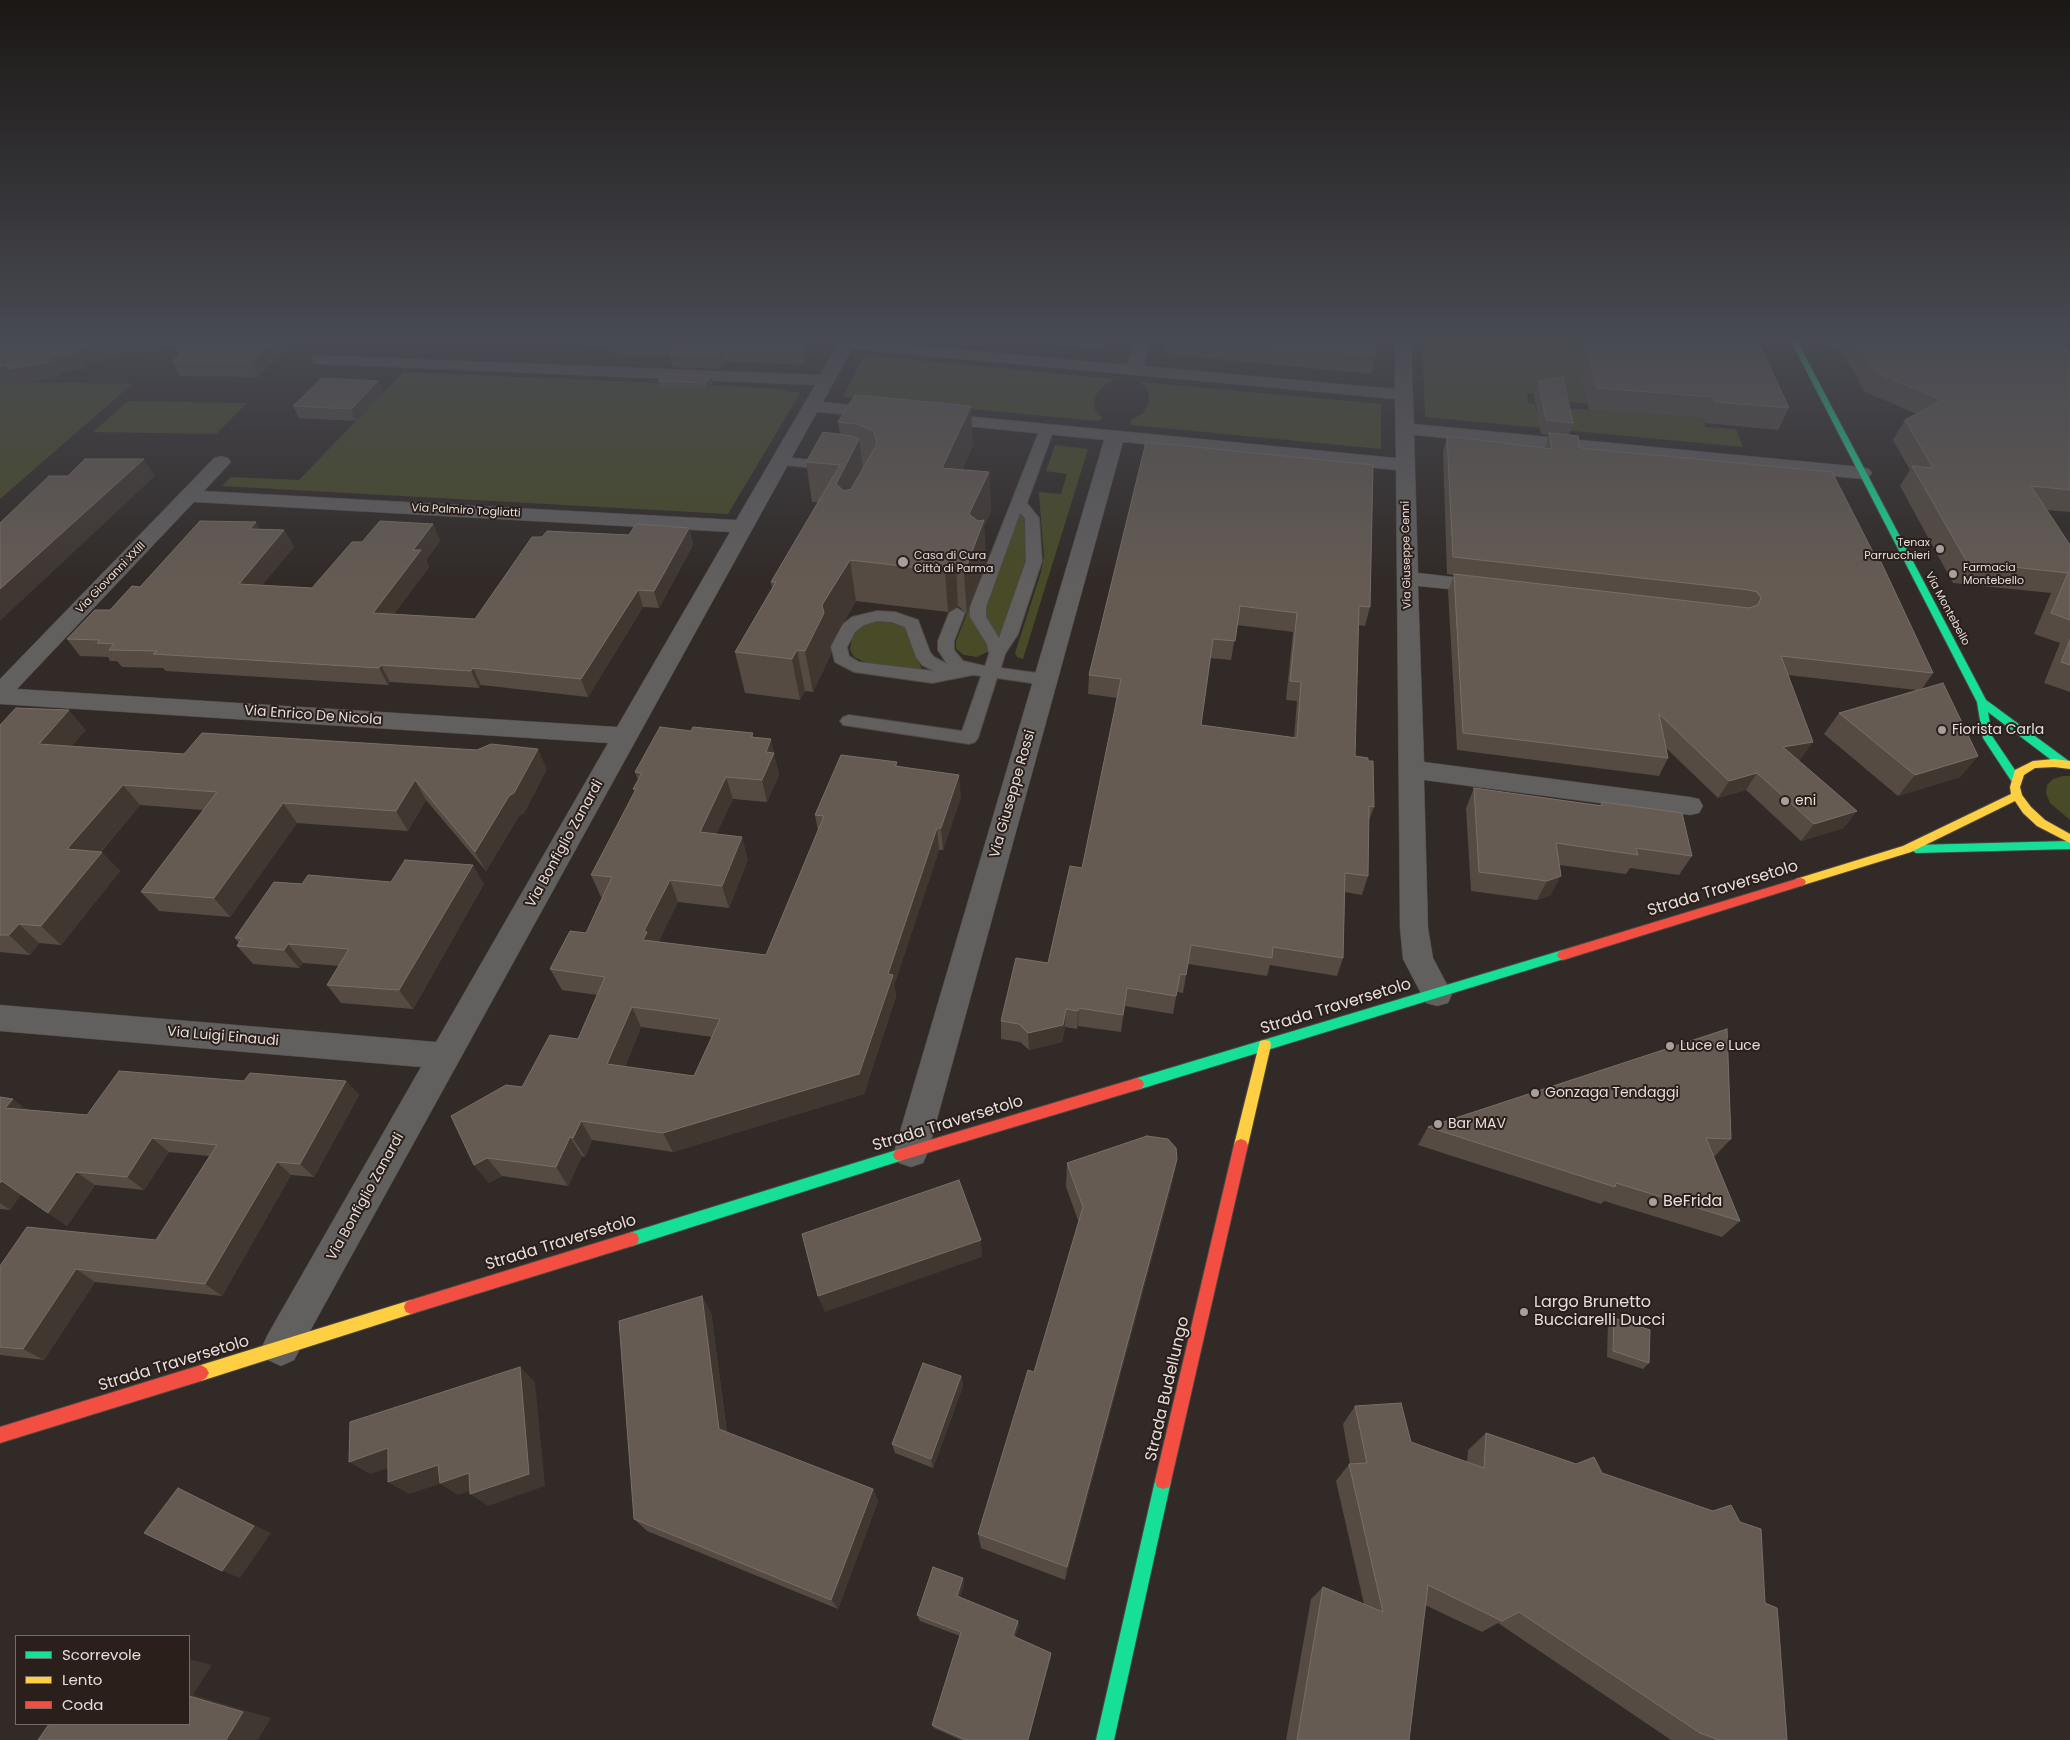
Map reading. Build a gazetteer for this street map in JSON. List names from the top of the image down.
{
  "streets": {
    "main road": ["Via Montebello", "Strada Traversetolo", "Strada Budellungo"],
    "street": [
      "Via Palmiro Togliatti",
      "Via Giuseppe Cenni",
      "Via Giovanni XXIII",
      "Via Enrico De Nicola",
      "Via Giuseppe Rossi",
      "Via Bonfiglio Zanardi",
      "Via Luigi Einaudi"
    ]
  },
  "crossings": [
    ["Via Palmiro Togliatti", "Via Giovanni XXIII"],
    ["Via Palmiro Togliatti", "Via Bonfiglio Zanardi"],
    ["Via Giuseppe Cenni", "Strada Traversetolo"],
    ["Via Giovanni XXIII", "Via Enrico De Nicola"],
    ["Via Enrico De Nicola", "Via Bonfiglio Zanardi"],
    ["Via Giuseppe Rossi", "Strada Traversetolo"],
    ["Via Bonfiglio Zanardi", "Strada Traversetolo"],
    ["Via Bonfiglio Zanardi", "Via Luigi Einaudi"],
    ["Strada Traversetolo", "Strada Budellungo"]
  ],
  "places": [
    "Tenax Parrucchieri",
    "Casa di Cura Città di Parma",
    "Farmacia Montebello",
    "Fiorista Carla",
    "eni",
    "Luce e Luce",
    "Gonzaga Tendaggi",
    "Bar MAV",
    "BeFrida",
    "Largo Brunetto Bucciarelli Ducci"
  ],
  "legend": ["Scorrevole", "Lento", "Coda"]
}
